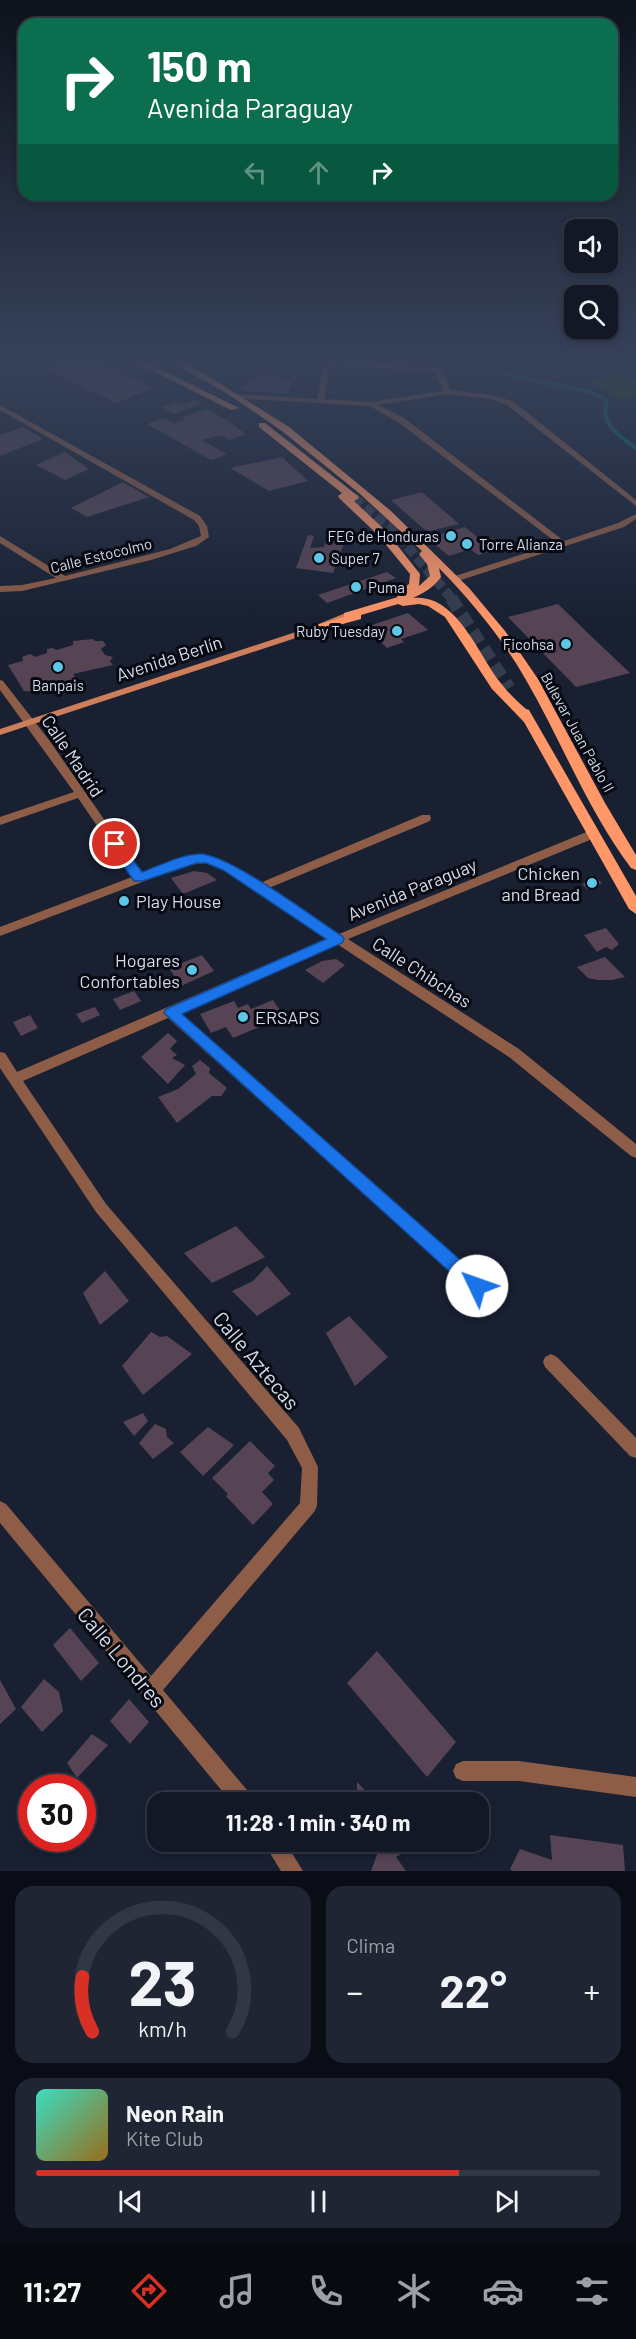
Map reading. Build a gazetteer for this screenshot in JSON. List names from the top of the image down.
{
  "streets": {
    "main road": ["Bulevar Juan Pablo II"],
    "street": [
      "Calle Estocolmo",
      "Avenida Berlín",
      "Calle Madrid",
      "Avenida Paraguay",
      "Calle Chibchas",
      "Calle Aztecas",
      "Calle Londres"
    ]
  },
  "crossings": [
    ["Avenida Berlín", "Calle Madrid"],
    ["Calle Madrid", "Calle Chibchas"],
    ["Avenida Paraguay", "Calle Chibchas"],
    ["Avenida Paraguay", "Calle Aztecas"],
    ["Calle Aztecas", "Calle Londres"]
  ],
  "places": [
    "FEG de Honduras",
    "Torre Alianza",
    "Super 7",
    "Puma",
    "Ruby Tuesday",
    "Ficohsa",
    "Banpais",
    "Chicken and Bread",
    "Play House",
    "Hogares Confortables",
    "ERSAPS"
  ],
  "page": {
    "turn": ["150 m", "Avenida Paraguay"],
    "limit": "30",
    "trip": "11:28 · 1 min · 340 m",
    "tile": "Clima",
    "heat": ["−", "22°", "+"],
    "song": ["Neon Rain", "Kite Club"],
    "tabs": "11:27",
    "gauge": ["23", "km/h"]
  }
}
